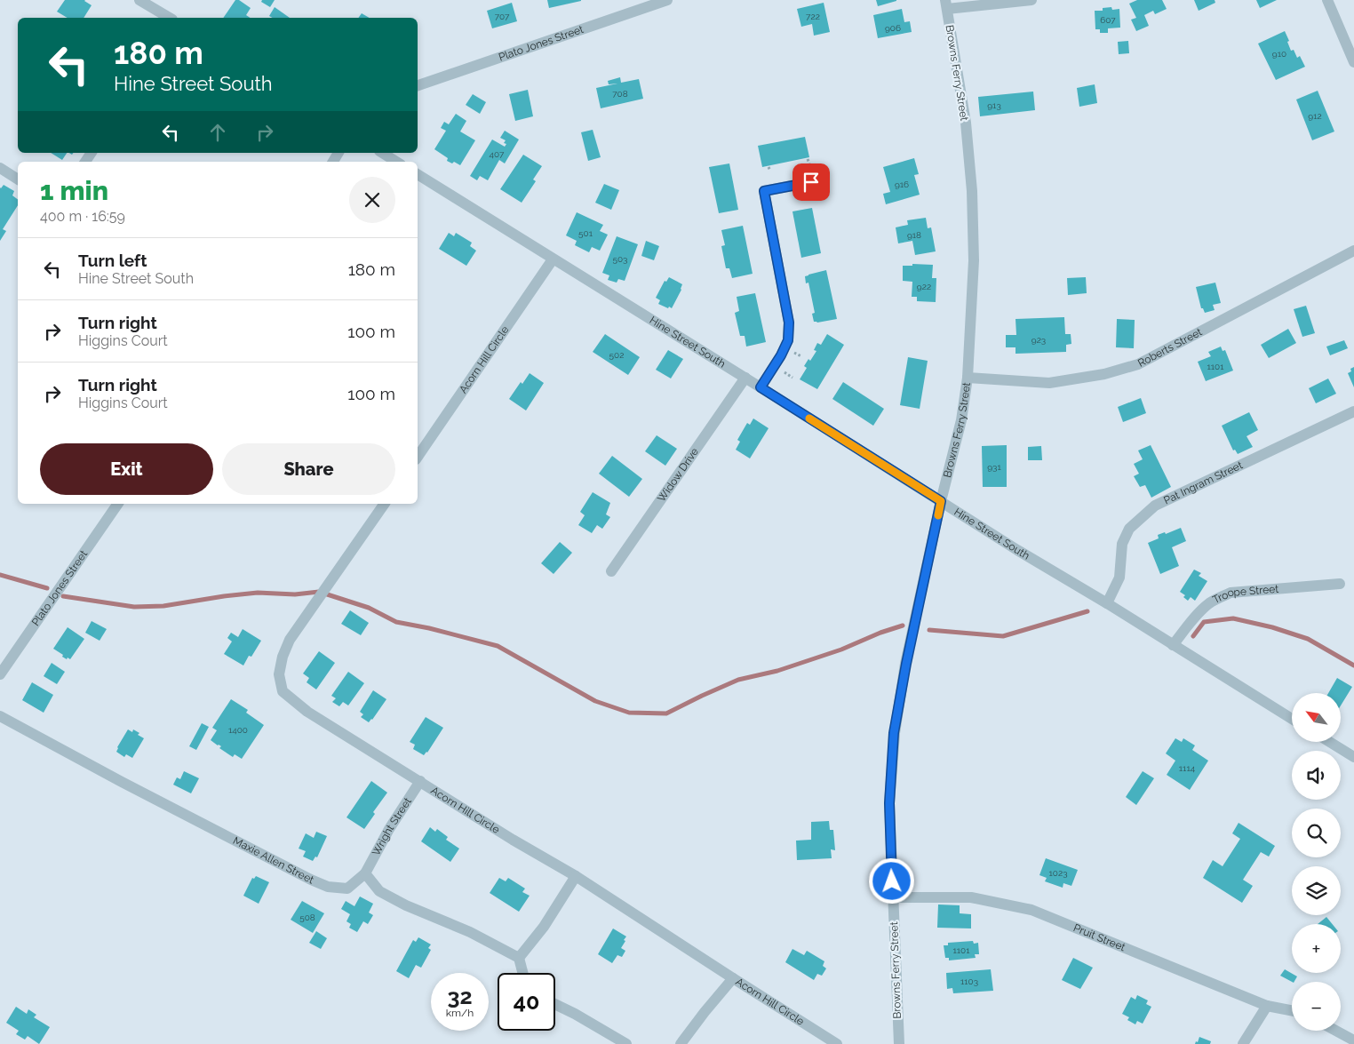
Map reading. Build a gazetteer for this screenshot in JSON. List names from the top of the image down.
{
  "streets": {
    "street": [
      "Plato Jones Street",
      "Browns Ferry Street",
      "Hine Street South",
      "Roberts Street",
      "Acorn Hill Circle",
      "Widow Drive",
      "Pat Ingram Street",
      "Troope Street",
      "Wright Street",
      "Maxie Allen Street",
      "Pruit Street"
    ]
  },
  "crossings": [
    ["Browns Ferry Street", "Hine Street South"],
    ["Browns Ferry Street", "Roberts Street"],
    ["Browns Ferry Street", "Pruit Street"],
    ["Hine Street South", "Acorn Hill Circle"],
    ["Hine Street South", "Widow Drive"],
    ["Hine Street South", "Pat Ingram Street"],
    ["Hine Street South", "Troope Street"],
    ["Acorn Hill Circle", "Wright Street"],
    ["Wright Street", "Maxie Allen Street"]
  ],
  "house_numbers": [
    "707",
    "722",
    "607",
    "906",
    "910",
    "708",
    "913",
    "912",
    "407",
    "916",
    "501",
    "918",
    "503",
    "922",
    "923",
    "502",
    "1101",
    "931",
    "1400",
    "1114",
    "1023",
    "508",
    "1101",
    "1103"
  ],
  "north": "top left",
  "page": {
    "turn": ["180 m", "Hine Street South"],
    "heading": ["1 min", "400 m · 16:59"],
    "list": [
      {
        "name": "Turn left",
        "note": "Hine Street South",
        "value": "180 m"
      },
      {
        "name": "Turn right",
        "note": "Higgins Court",
        "value": "100 m"
      },
      {
        "name": "Turn right",
        "note": "Higgins Court",
        "value": "100 m"
      }
    ],
    "buttons": ["Exit", "Share"],
    "map_buttons": ["+", "−"],
    "speed": "32 km/h",
    "limit": "40"
  }
}
